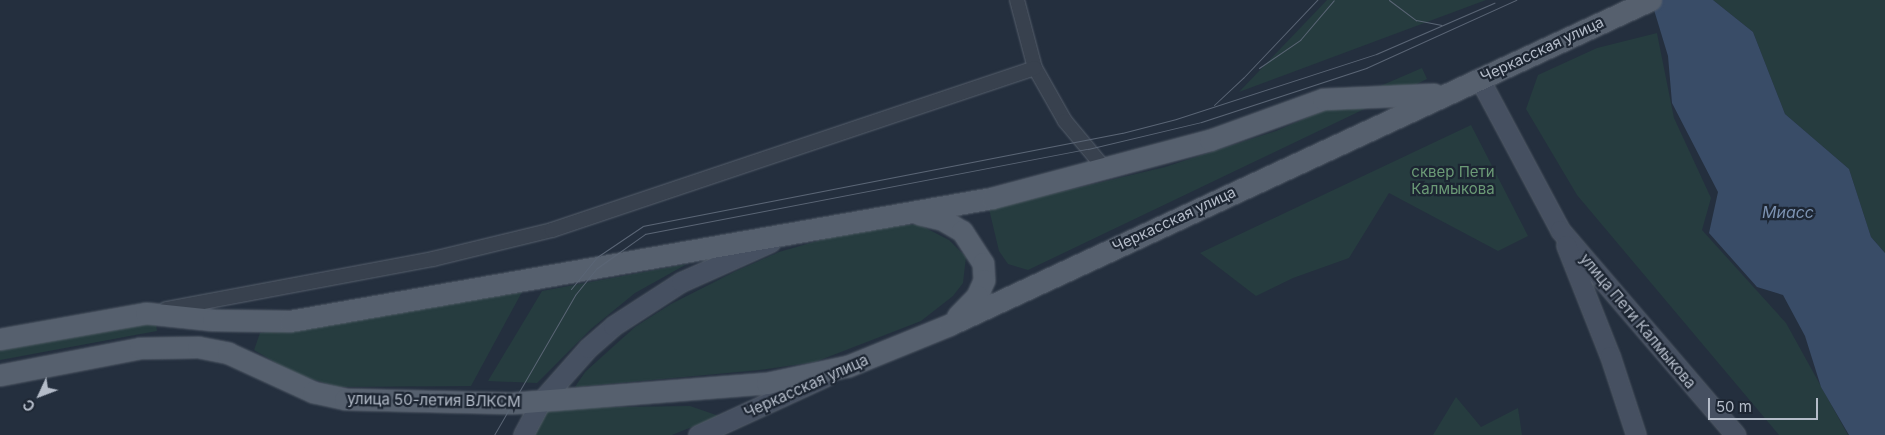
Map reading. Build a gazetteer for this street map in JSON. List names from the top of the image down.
{
  "streets": {
    "main road": ["Черкасская улица", "улица Пети Калмыкова", "улица 50-летия ВЛКСМ"]
  },
  "crossings": [
    ["Черкасская улица", "улица Пети Калмыкова"],
    ["Черкасская улица", "улица 50-летия ВЛКСМ"]
  ],
  "water": ["Миасс"],
  "parks": ["сквер Пети Калмыкова"],
  "scale_bar": "50 m",
  "north": "bottom left"
}
